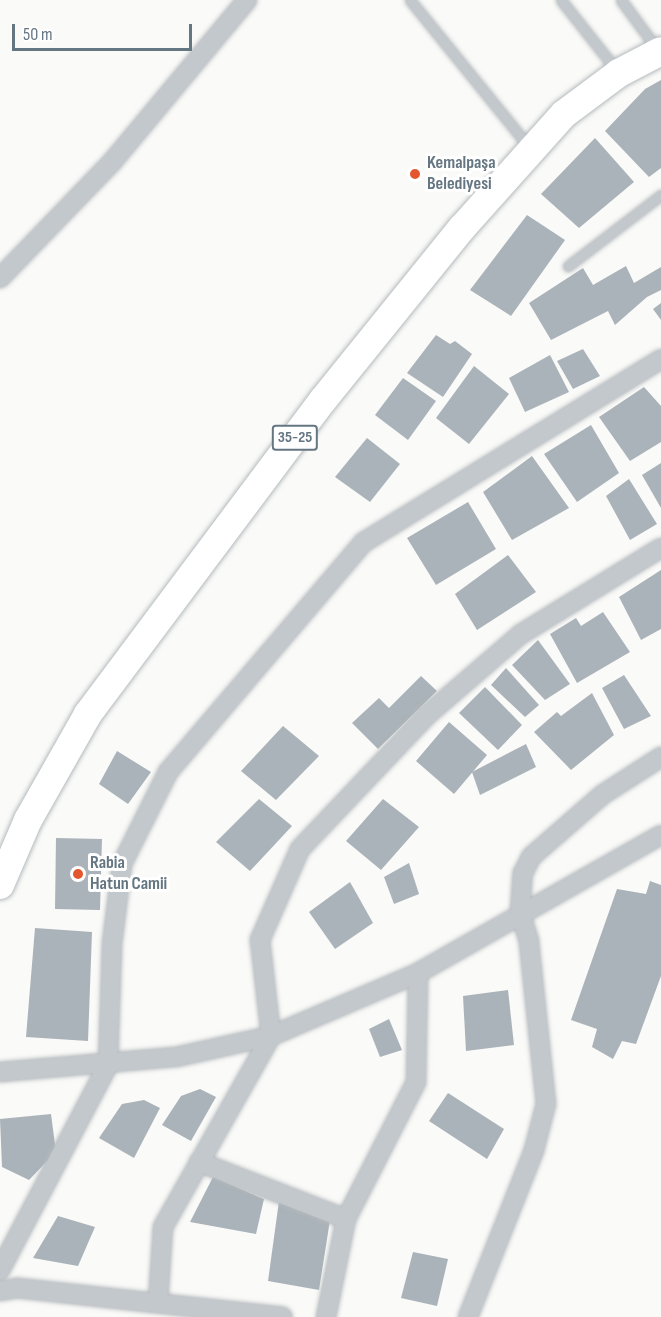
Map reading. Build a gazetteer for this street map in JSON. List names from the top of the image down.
{
  "streets": {
    "main road": ["35-25"]
  },
  "places": ["Kemalpaşa Belediyesi", "Rabia Hatun Camii"],
  "scale_bar": "50 m"
}
